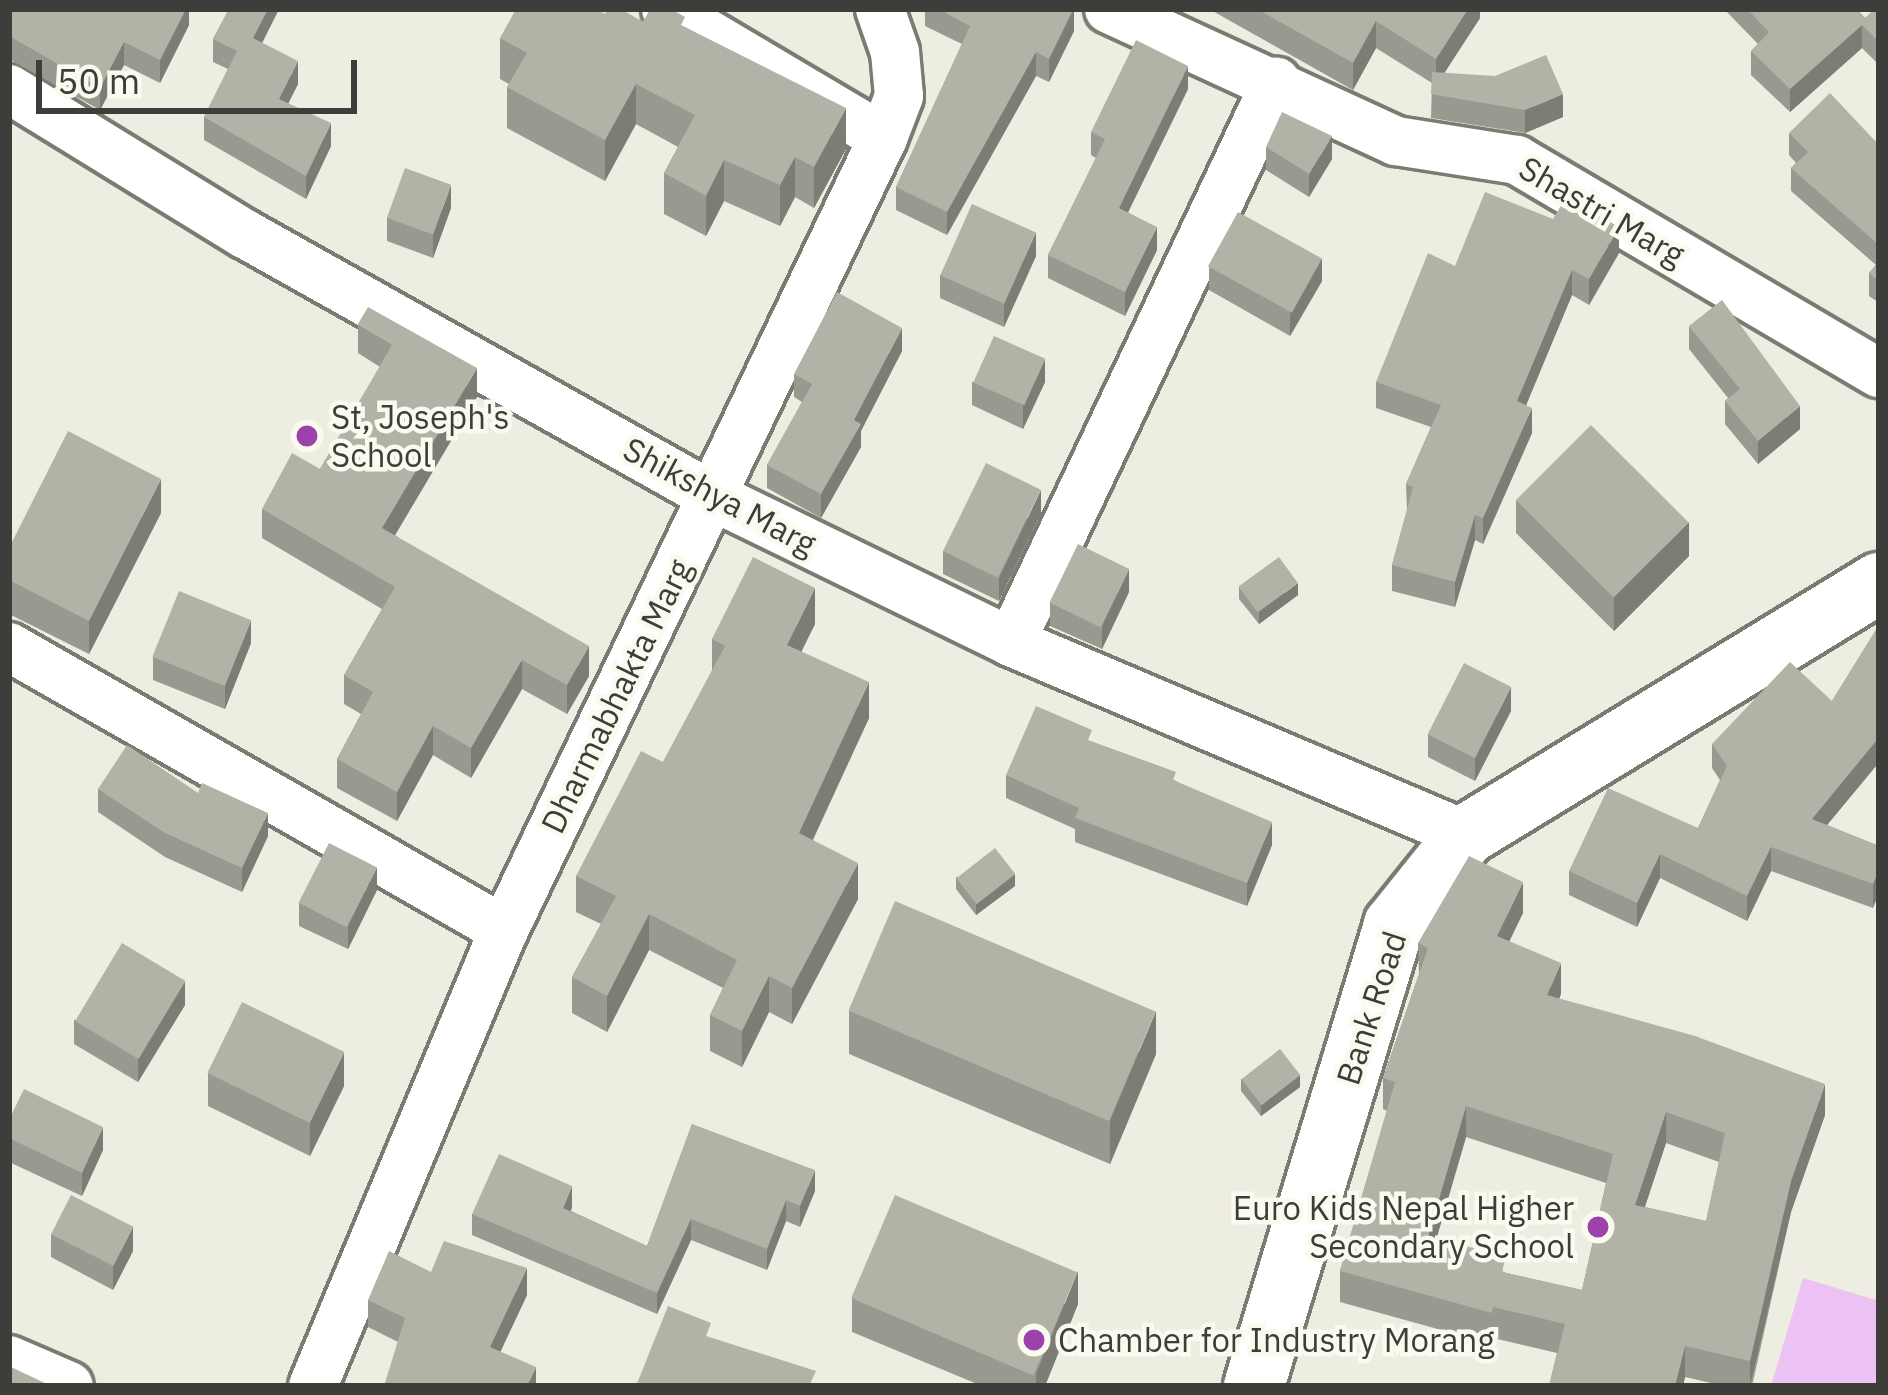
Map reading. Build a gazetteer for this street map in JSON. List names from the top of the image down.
{
  "streets": {
    "main road": ["Bank Road"],
    "street": ["Shastri Marg", "Shikshya Marg", "Dharmabhakta Marg"]
  },
  "crossings": [
    ["Shikshya Marg", "Dharmabhakta Marg"],
    ["Shikshya Marg", "Bank Road"]
  ],
  "places": ["St, Joseph's School", "Euro Kids Nepal Higher Secondary School", "Chamber for Industry Morang"],
  "scale_bar": "50 m"
}
